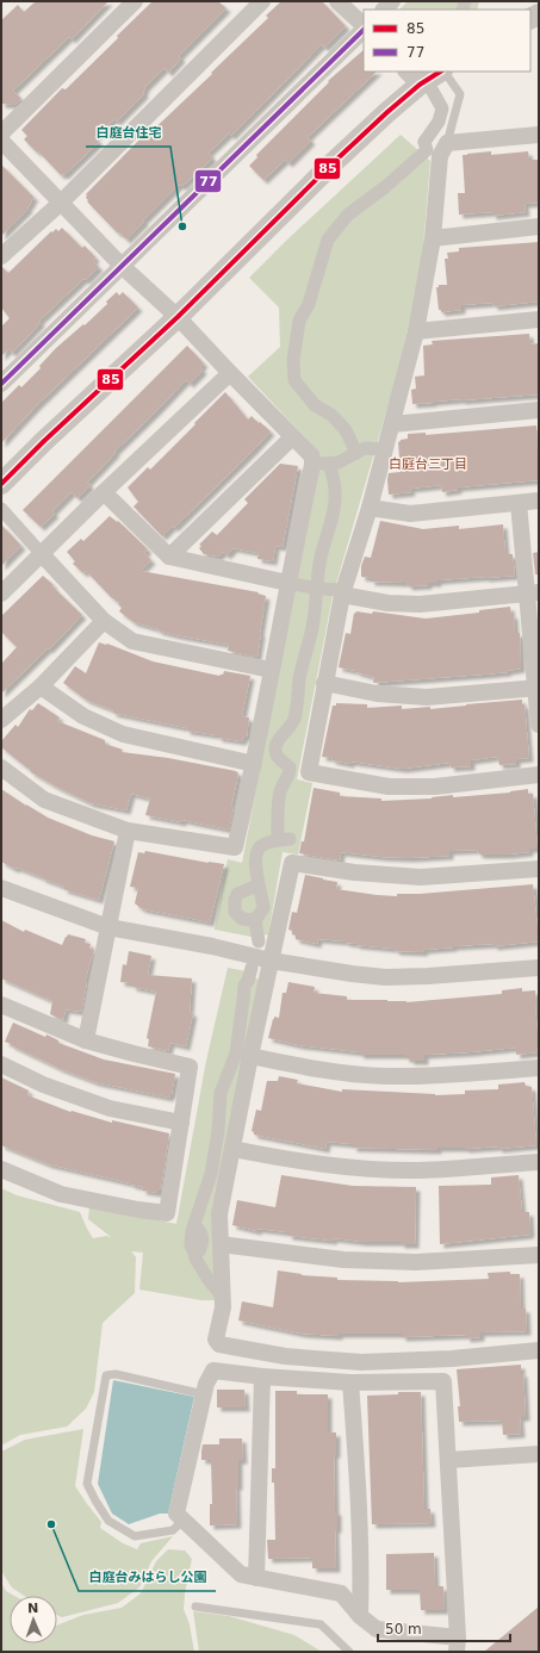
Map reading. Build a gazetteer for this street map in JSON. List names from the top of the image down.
{
  "districts": ["白庭台三丁目"],
  "places": ["白庭台住宅", "白庭台みはらし公園"],
  "lines": ["transit line 77", "transit line 85"],
  "legend": ["85", "77"],
  "scale_bar": "50 m",
  "north": "top"
}
